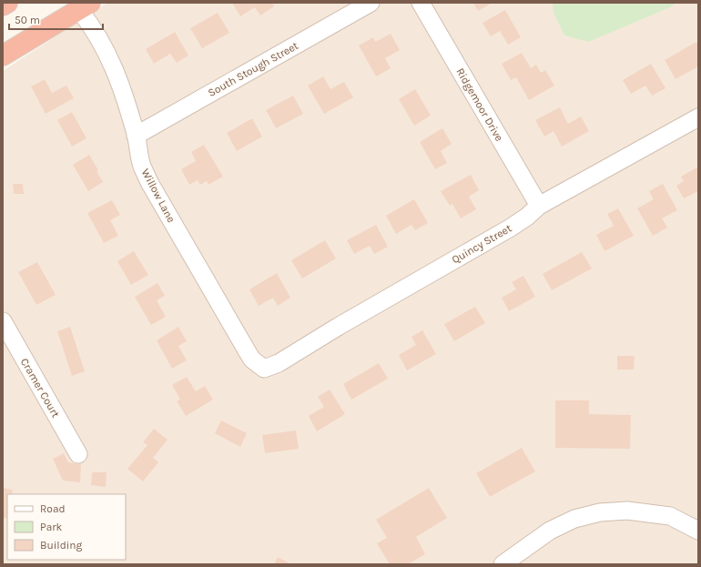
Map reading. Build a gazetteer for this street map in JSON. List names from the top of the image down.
{
  "streets": {
    "street": [
      "South Stough Street",
      "Ridgemoor Drive",
      "Willow Lane",
      "Quincy Street",
      "Cramer Court"
    ]
  },
  "crossings": [
    ["South Stough Street", "Willow Lane"],
    ["Ridgemoor Drive", "Quincy Street"],
    ["Willow Lane", "Quincy Street"]
  ],
  "legend": ["Road", "Park", "Building"],
  "scale_bar": "50 m"
}
